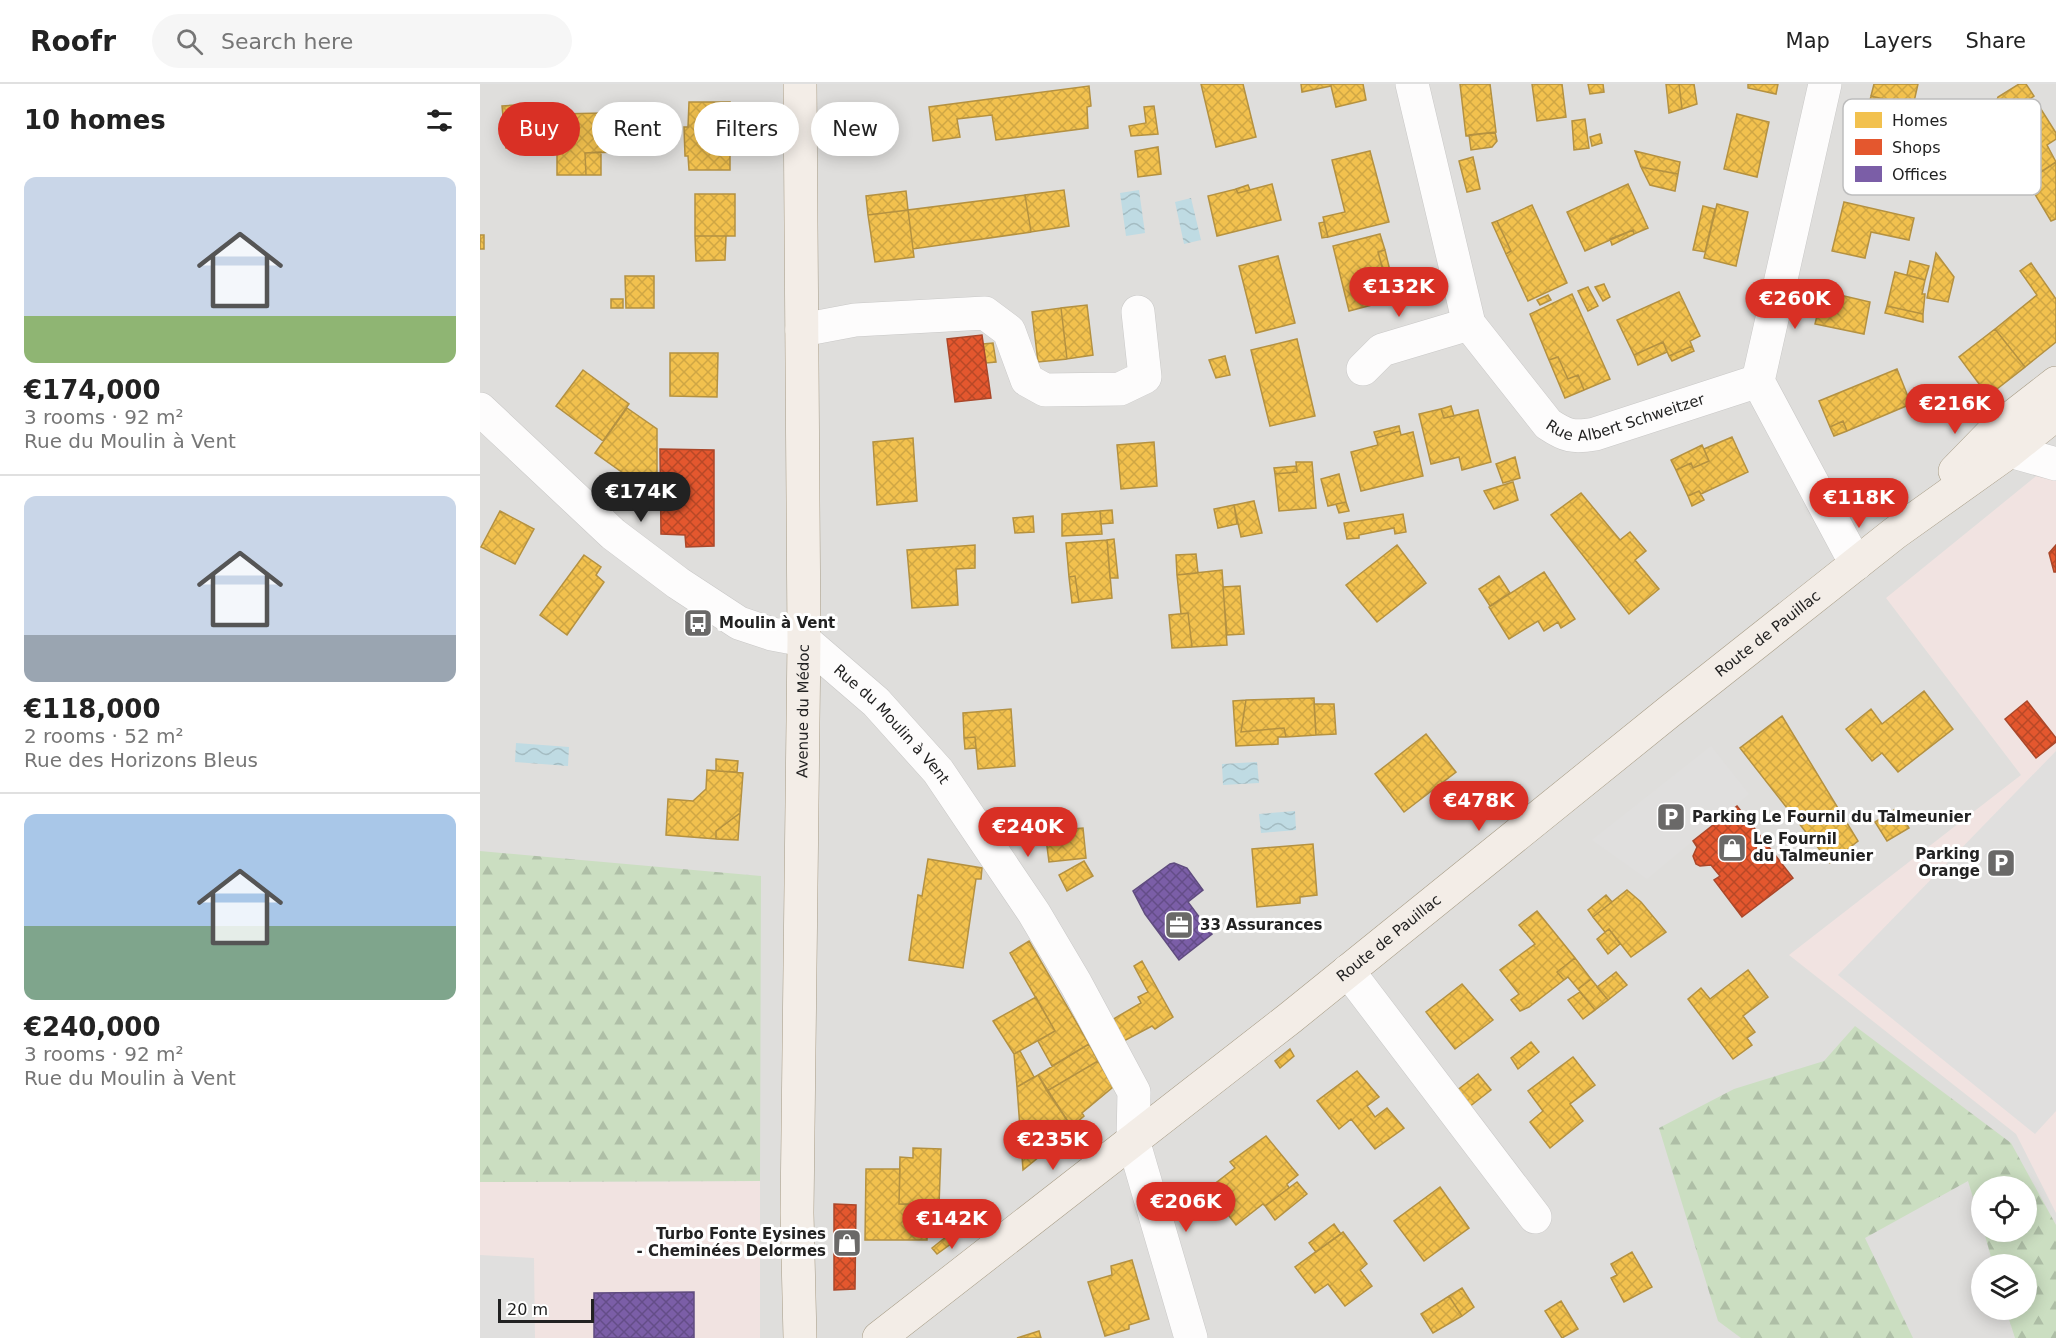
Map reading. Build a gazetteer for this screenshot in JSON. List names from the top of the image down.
{
  "streets": {
    "main road": ["Route de Pauillac", "Avenue du Médoc"],
    "street": ["Rue Albert Schweitzer", "Rue du Moulin à Vent"]
  },
  "crossings": [
    ["Route de Pauillac", "Rue du Moulin à Vent"],
    ["Avenue du Médoc", "Rue du Moulin à Vent"]
  ],
  "places": {
    "bus stop": ["Moulin à Vent"],
    "parking": ["Parking Le Fournil du Talmeunier", "Parking Orange"],
    "shop": ["Le Fournil du Talmeunier", "Turbo Fonte Eysines - Cheminées Delormes"],
    "office": ["33 Assurances"]
  },
  "legend": ["Homes", "Shops", "Offices"],
  "scale_bar": "20 m",
  "page": {
    "header": "Roofr",
    "search": "Search here",
    "nav": ["Map", "Layers", "Share"],
    "heading": "10 homes",
    "chip": [
      "Buy",
      "Rent",
      "Filters",
      "New"
    ],
    "list": [
      {
        "name": "€174,000",
        "note": "3 rooms · 92 m² · Rue du Moulin à Vent"
      },
      {
        "name": "€118,000",
        "note": "2 rooms · 52 m² · Rue des Horizons Bleus"
      },
      {
        "name": "€240,000",
        "note": "3 rooms · 92 m² · Rue du Moulin à Vent"
      }
    ],
    "price": [
      "€132K",
      "€260K",
      "€216K",
      "€174K",
      "€118K",
      "€478K",
      "€240K",
      "€235K",
      "€206K",
      "€142K"
    ],
    "scale": "20 m"
  }
}
